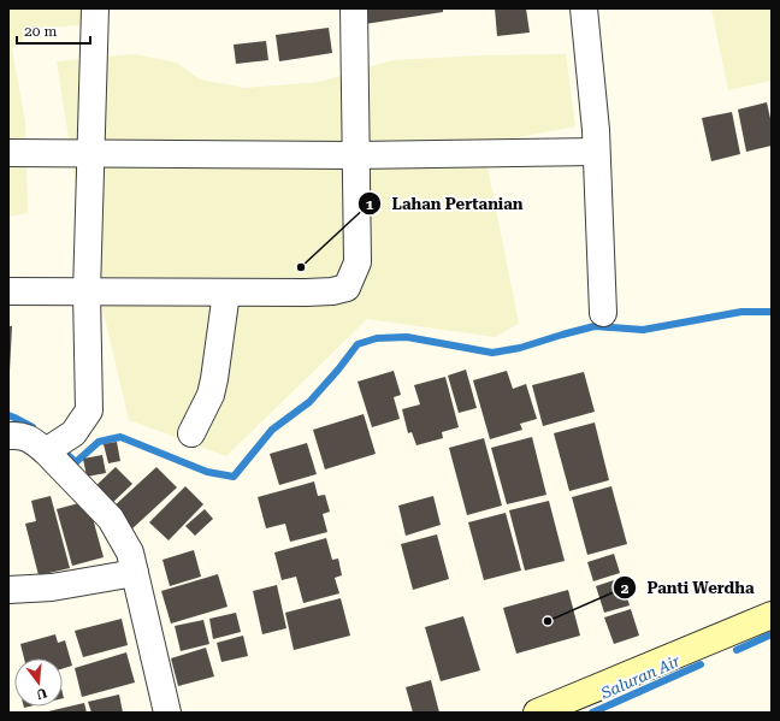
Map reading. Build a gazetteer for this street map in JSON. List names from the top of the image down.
{
  "water": ["Saluran Air"],
  "places": ["Lahan Pertanian", "Panti Werdha"],
  "scale_bar": "20 m",
  "north": "bottom"
}
